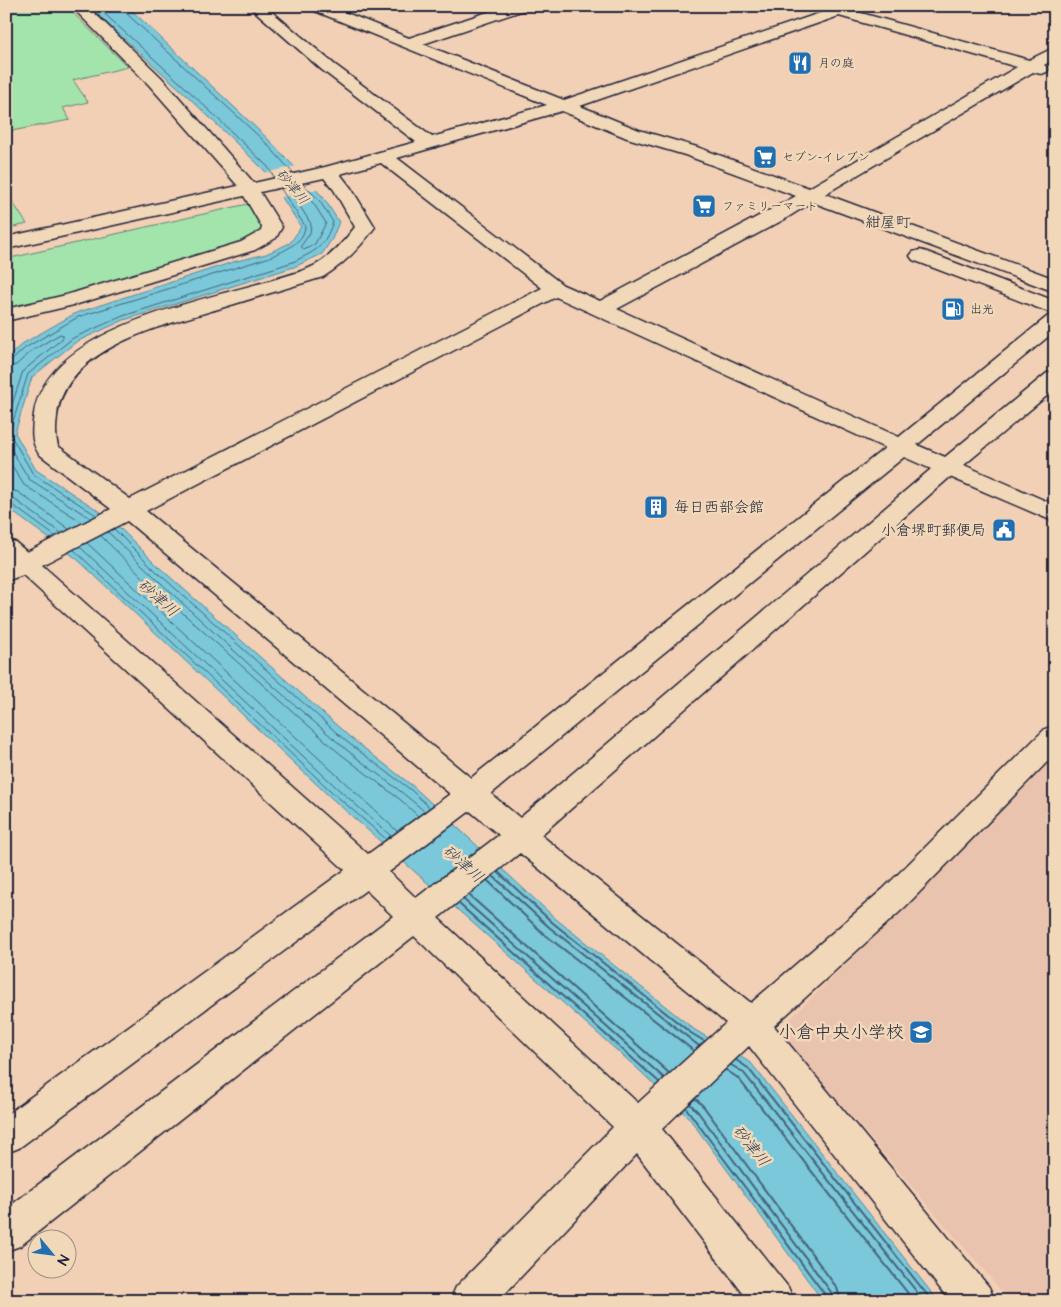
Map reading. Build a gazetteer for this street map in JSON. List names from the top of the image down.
{
  "districts": ["紺屋町"],
  "water": ["砂津川"],
  "places": {
    "restaurant": ["月の庭"],
    "supermarket": ["セブン-イレブン", "ファミリーマート"],
    "fuel station": ["出光"],
    "building": ["毎日西部会館"],
    "public building": ["小倉堺町郵便局"],
    "school or university": ["小倉中央小学校"]
  },
  "north": "bottom right"
}
